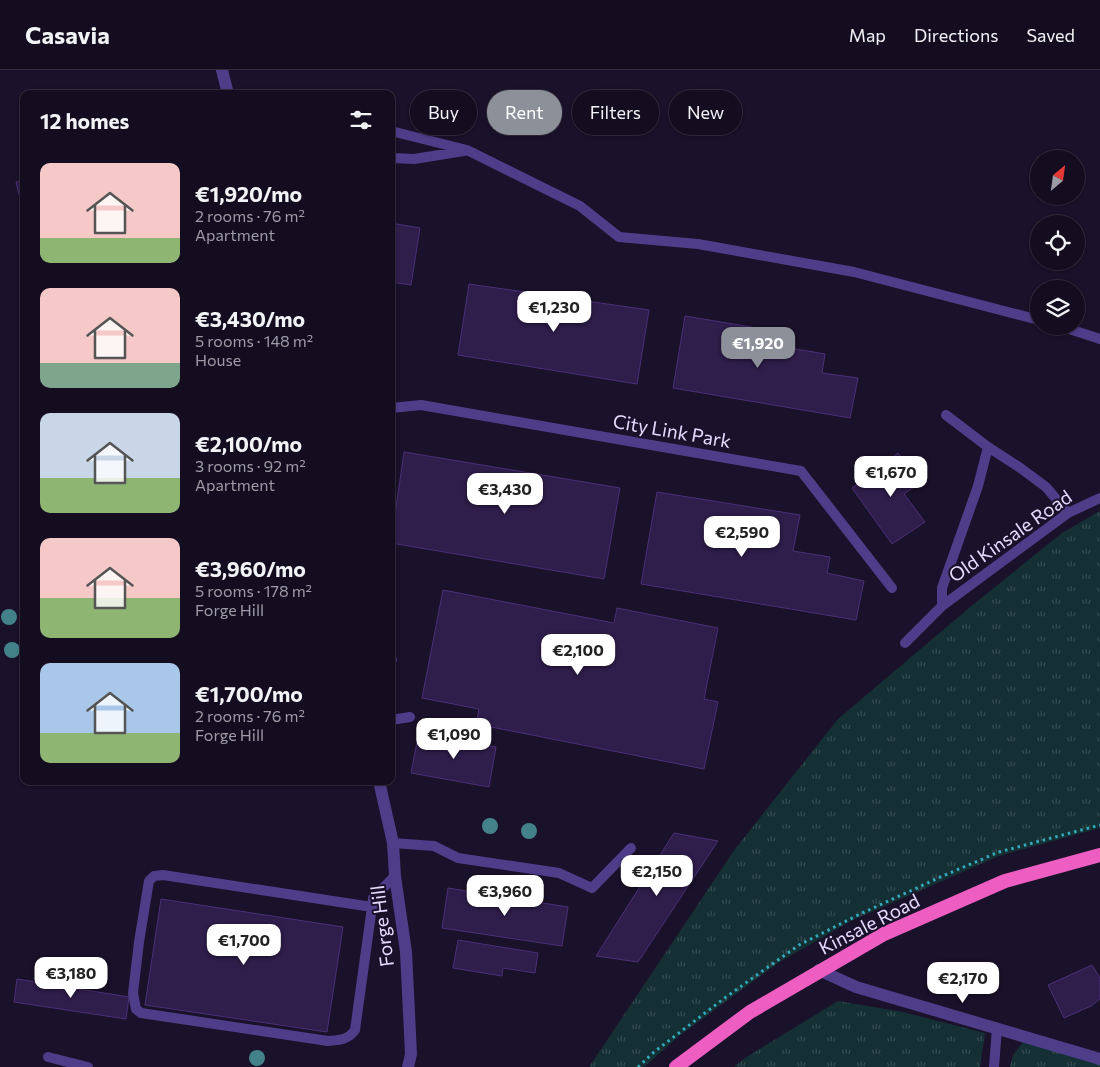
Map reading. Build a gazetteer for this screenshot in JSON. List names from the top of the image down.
{
  "streets": {
    "highway": ["Kinsale Road"],
    "street": ["Forge Hill"],
    "lane": ["City Link Park", "Old Kinsale Road"]
  },
  "north": "top right",
  "page": {
    "header": "Casavia",
    "nav": ["Map", "Directions", "Saved"],
    "chip": [
      "Buy",
      "Rent",
      "Filters",
      "New"
    ],
    "heading": "12 homes",
    "list": [
      {
        "name": "€1,920/mo",
        "note": "2 rooms · 76 m² · Apartment"
      },
      {
        "name": "€3,430/mo",
        "note": "5 rooms · 148 m² · House"
      },
      {
        "name": "€2,100/mo",
        "note": "3 rooms · 92 m² · Apartment"
      },
      {
        "name": "€3,960/mo",
        "note": "5 rooms · 178 m² · Forge Hill"
      },
      {
        "name": "€1,700/mo",
        "note": "2 rooms · 76 m² · Forge Hill"
      }
    ],
    "price": [
      "€1,230",
      "€1,920",
      "€1,670",
      "€3,430",
      "€2,590",
      "€2,100",
      "€1,090",
      "€2,150",
      "€3,960",
      "€1,700",
      "€3,180",
      "€2,170"
    ]
  }
}
